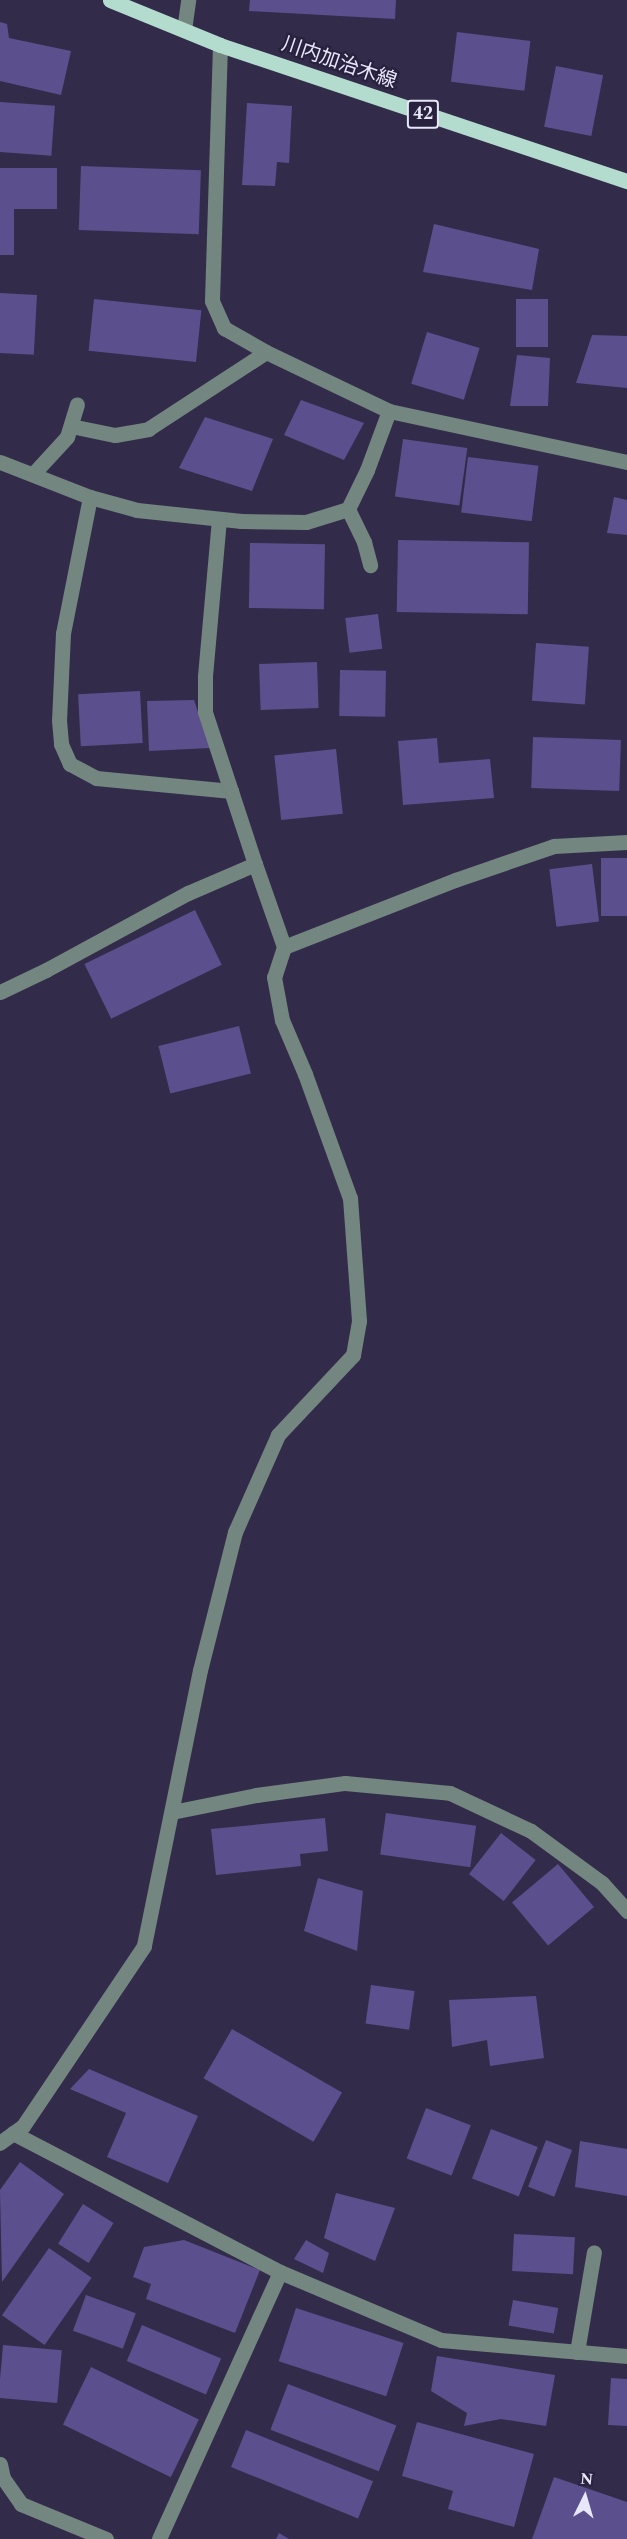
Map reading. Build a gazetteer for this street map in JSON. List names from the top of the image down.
{
  "streets": {
    "main road": ["川内加治木線", "42"]
  },
  "north": "top"
}
